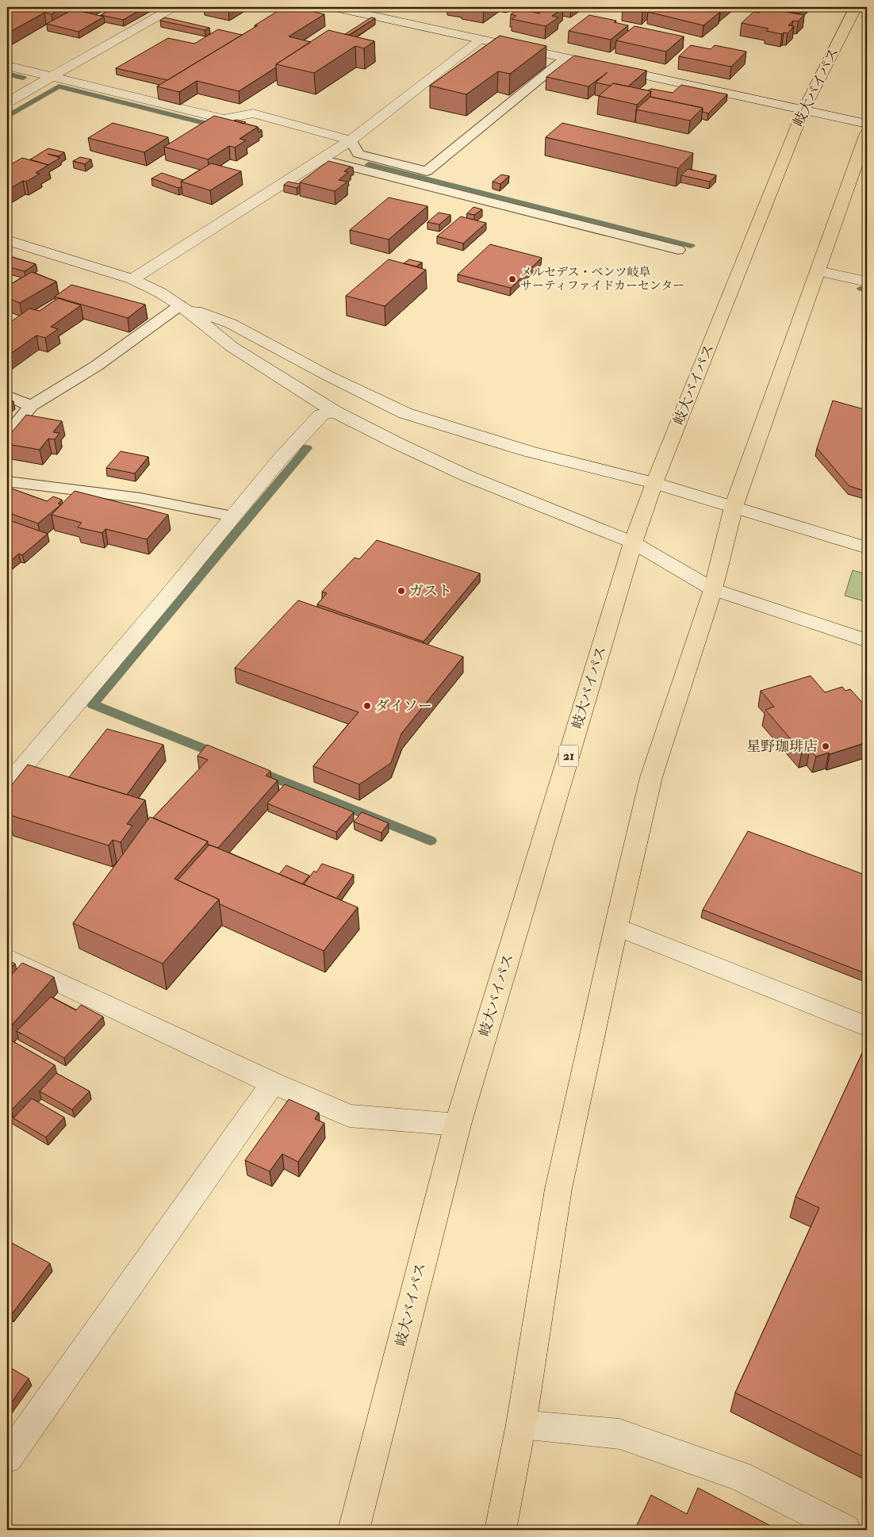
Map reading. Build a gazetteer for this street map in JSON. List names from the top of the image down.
{
  "streets": {
    "highway": ["岐大バイパス", "21"]
  },
  "places": [
    "メルセデス・ベンツ岐阜 サーティファイドカーセンター",
    "ガスト",
    "ダイソー",
    "星野珈琲店"
  ]
}
